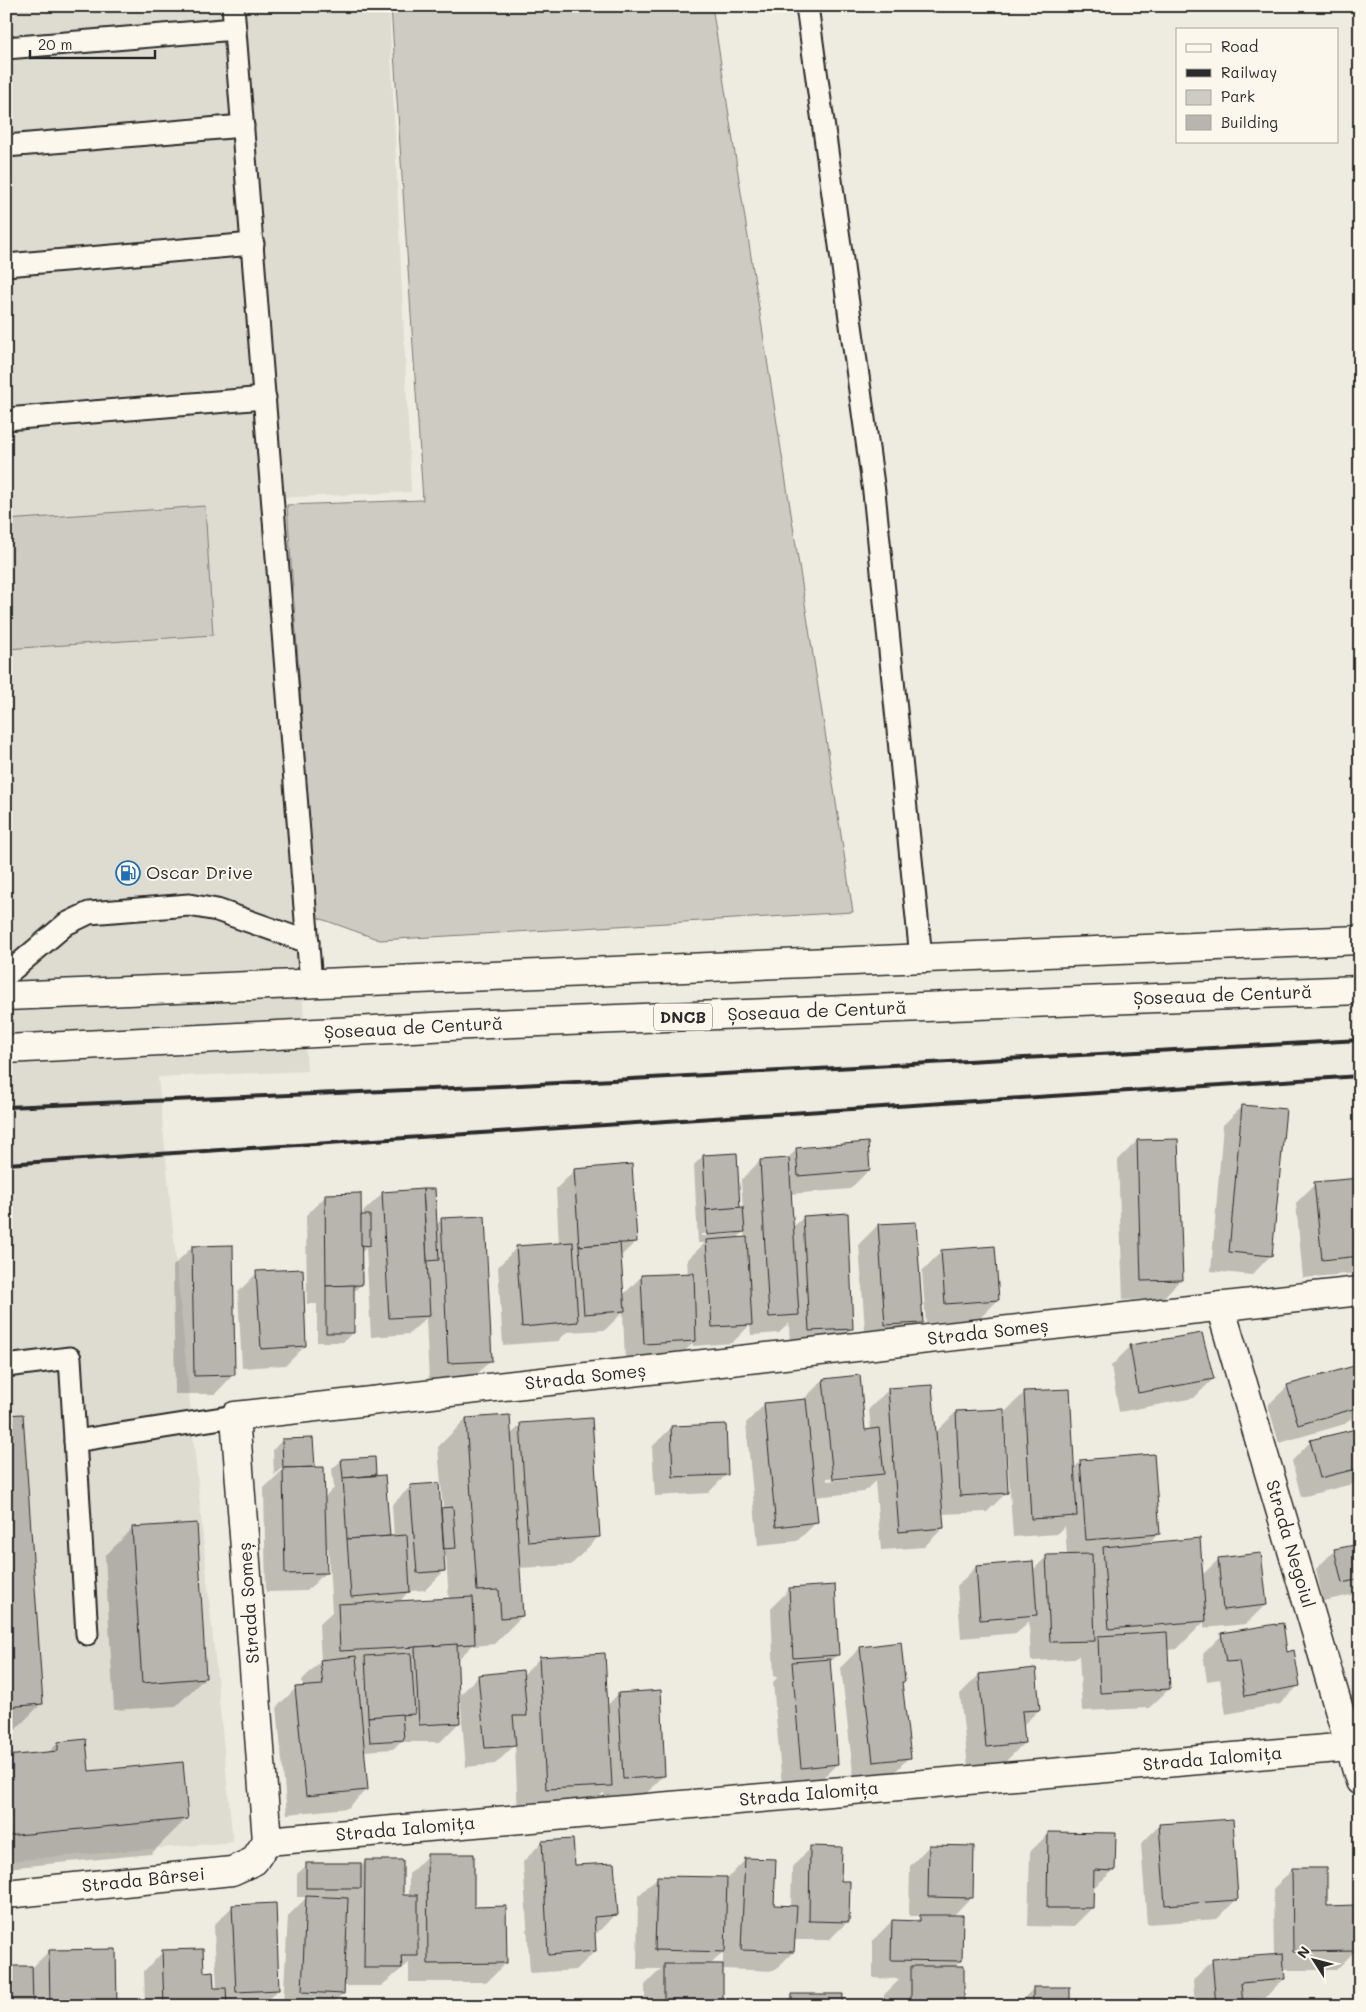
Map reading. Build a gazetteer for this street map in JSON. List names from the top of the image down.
{
  "streets": {
    "street": [
      "Șoseaua de Centură",
      "DNCB",
      "Strada Someș",
      "Strada Negoiul",
      "Strada Ialomița",
      "Strada Bârsei"
    ]
  },
  "crossings": [
    ["Strada Someș", "Strada Negoiul"],
    ["Strada Someș", "Strada Ialomița"],
    ["Strada Someș", "Strada Bârsei"],
    ["Strada Negoiul", "Strada Ialomița"],
    ["Strada Ialomița", "Strada Bârsei"]
  ],
  "places": {
    "fuel station": ["Oscar Drive"]
  },
  "legend": [
    "Road",
    "Railway",
    "Park",
    "Building"
  ],
  "scale_bar": "20 m",
  "north": "top left"
}
